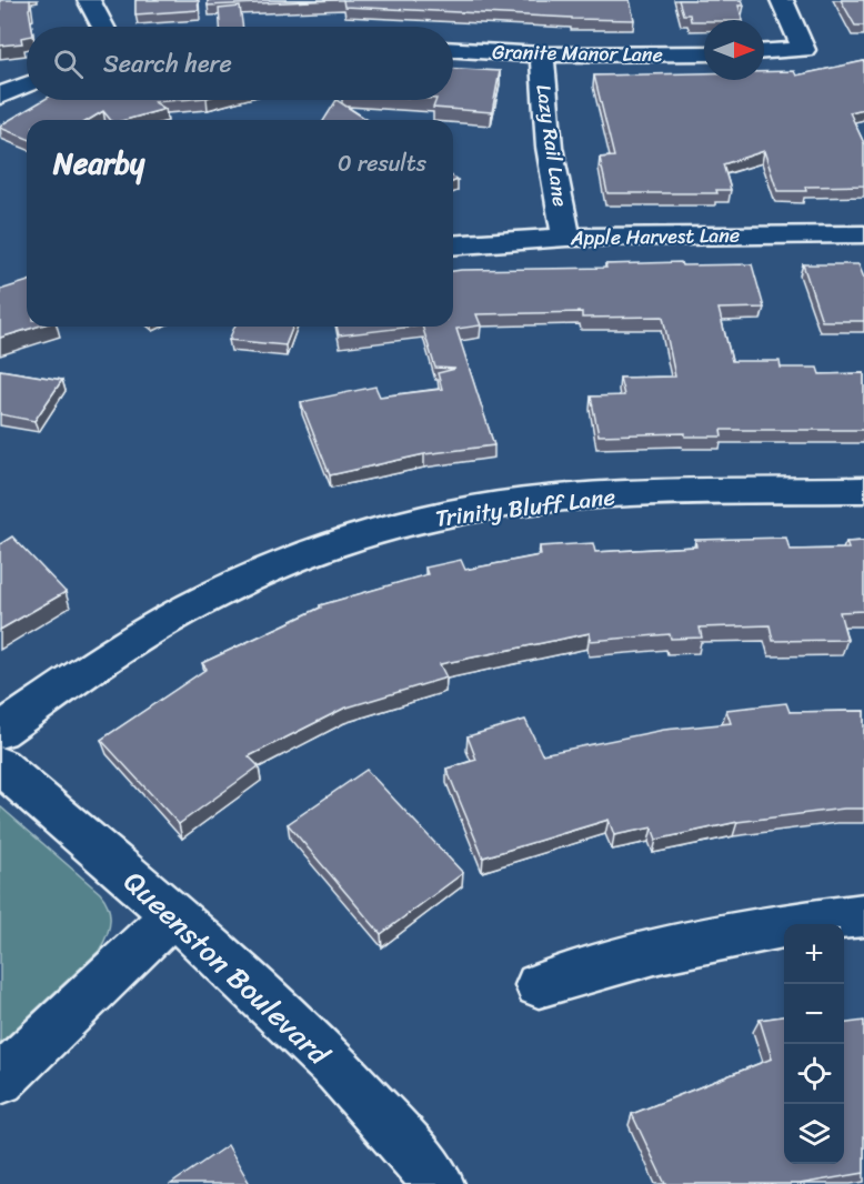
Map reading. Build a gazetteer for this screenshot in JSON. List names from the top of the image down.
{
  "streets": {
    "street": [
      "Granite Manor Lane",
      "Lazy Rail Lane",
      "Apple Harvest Lane",
      "Trinity Bluff Lane",
      "Queenston Boulevard"
    ]
  },
  "crossings": [
    ["Granite Manor Lane", "Lazy Rail Lane"],
    ["Lazy Rail Lane", "Apple Harvest Lane"]
  ],
  "north": "right",
  "page": {
    "search": "Search here",
    "heading": ["Nearby", "0 results"],
    "map_buttons": ["+", "−"]
  }
}
